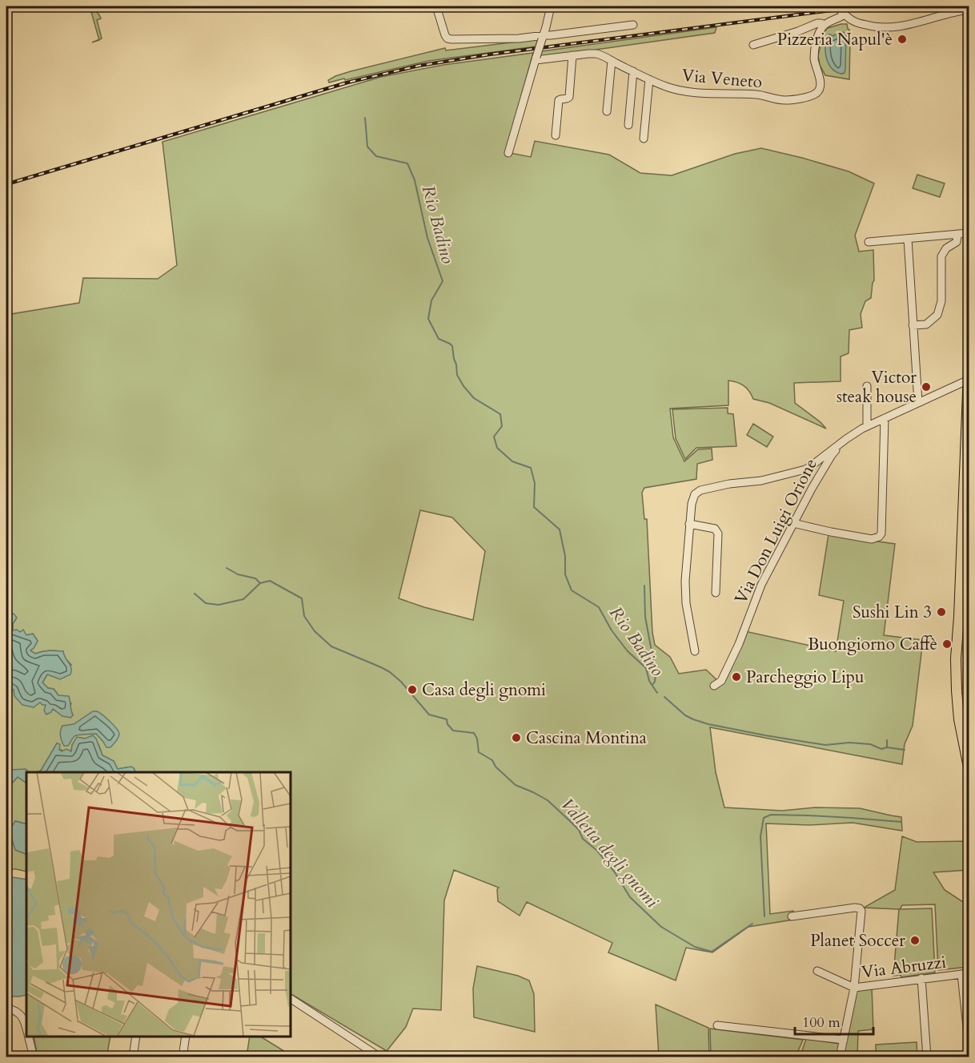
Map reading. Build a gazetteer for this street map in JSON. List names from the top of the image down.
{
  "streets": {
    "street": ["Via Veneto", "Via Don Luigi Orione", "Via Abruzzi"]
  },
  "water": ["Rio Badino", "Valletta degli gnomi"],
  "places": [
    "Pizzeria Napul'è",
    "Victor steak house",
    "Sushi Lin 3",
    "Buongiorno Caffè",
    "Parcheggio Lipu",
    "Casa degli gnomi",
    "Cascina Montina",
    "Planet Soccer"
  ],
  "scale_bar": "100 m"
}
